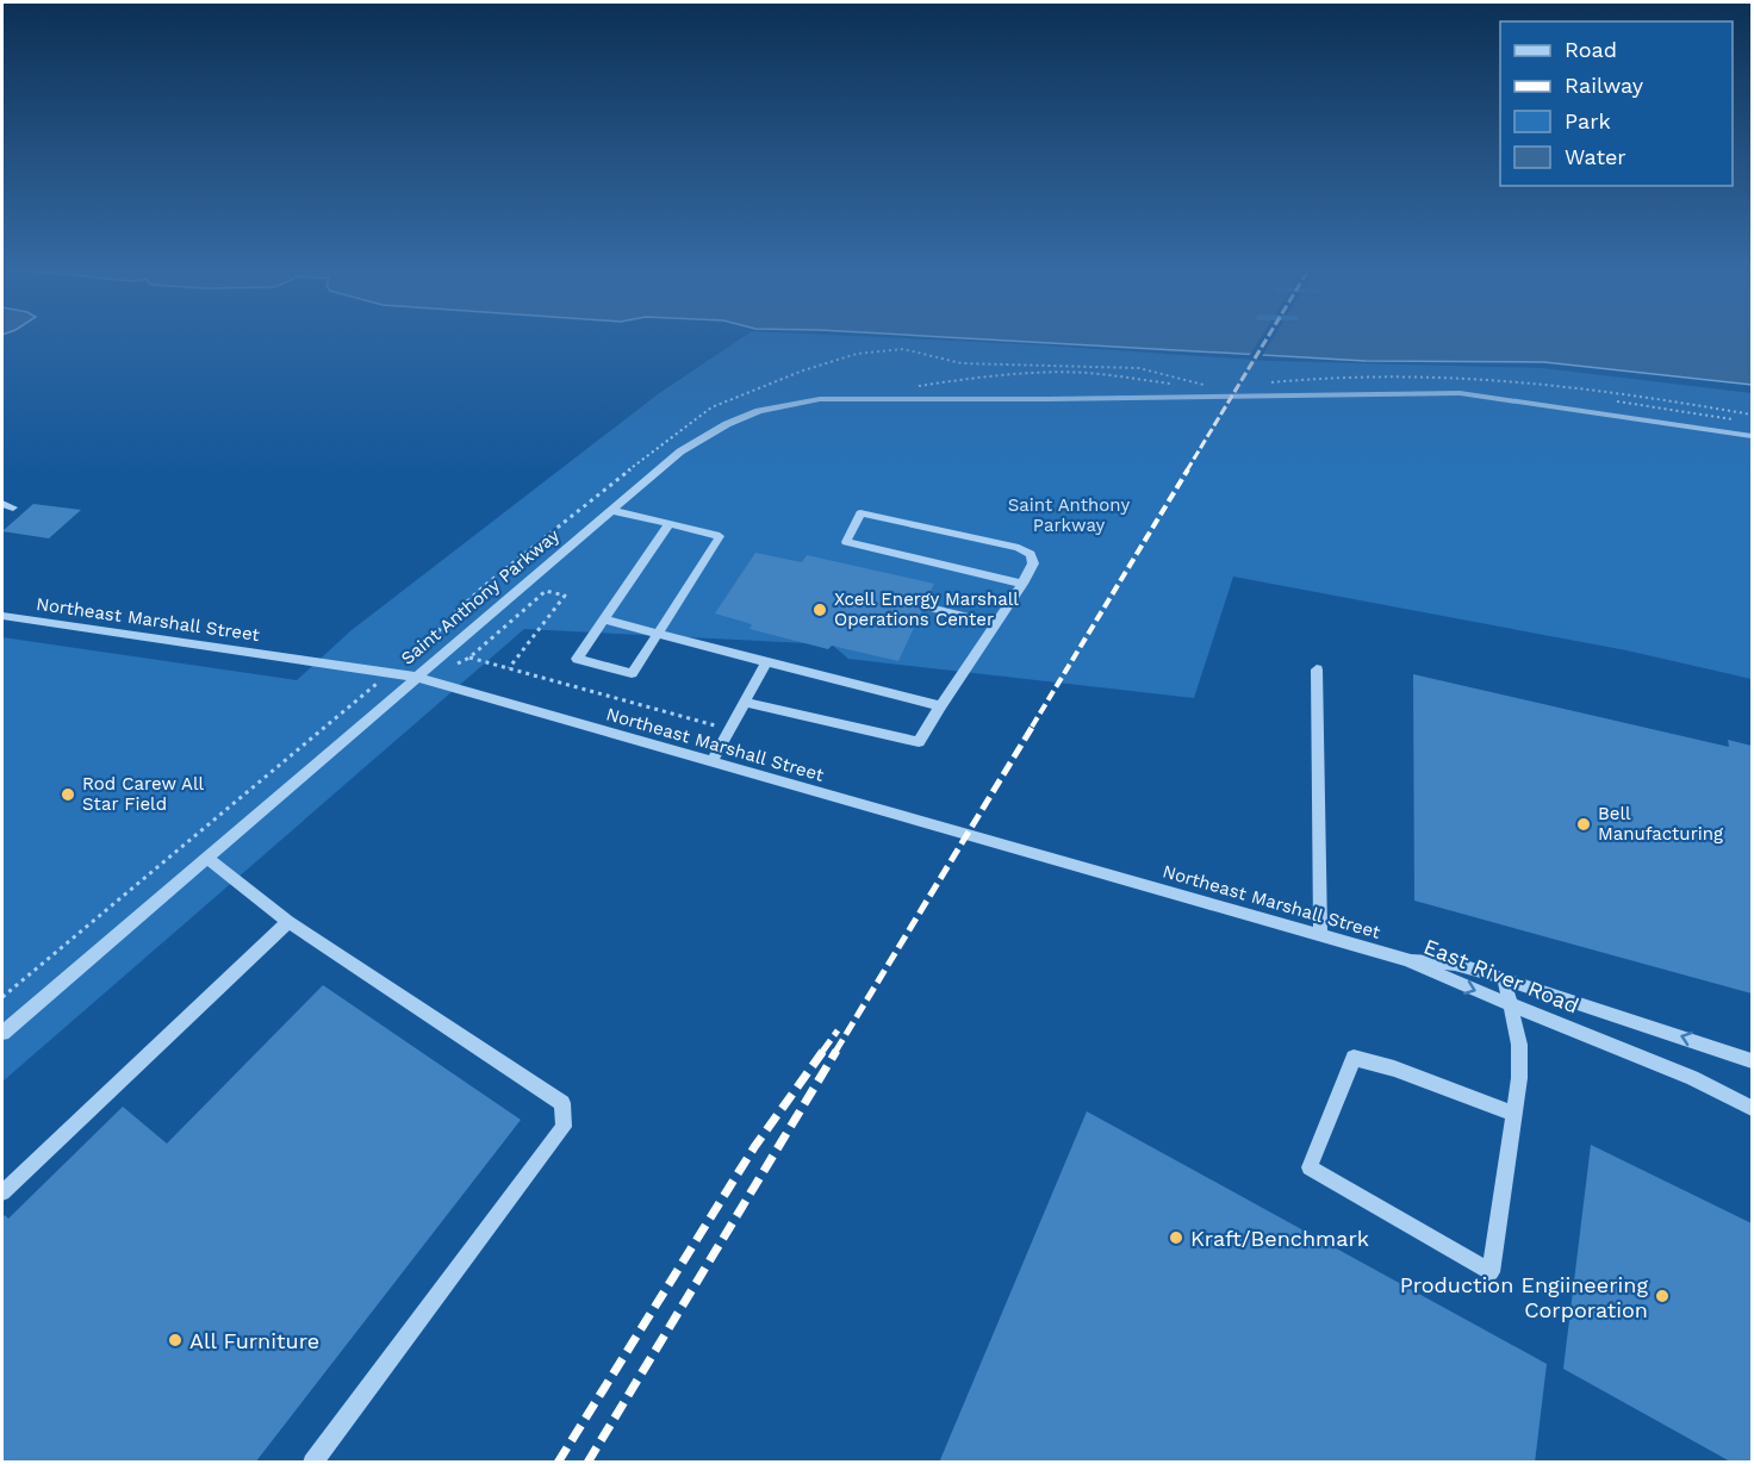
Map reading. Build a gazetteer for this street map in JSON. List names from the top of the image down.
{
  "streets": {
    "street": ["Saint Anthony Parkway", "Northeast Marshall Street", "East River Road"]
  },
  "crossings": [
    ["Saint Anthony Parkway", "Northeast Marshall Street"],
    ["Northeast Marshall Street", "East River Road"]
  ],
  "parks": ["Saint Anthony Parkway"],
  "places": [
    "Xcell Energy Marshall Operations Center",
    "Rod Carew All Star Field",
    "Bell Manufacturing",
    "Kraft/Benchmark",
    "Production Engiineering Corporation",
    "All Furniture"
  ],
  "legend": [
    "Road",
    "Railway",
    "Park",
    "Water"
  ]
}
